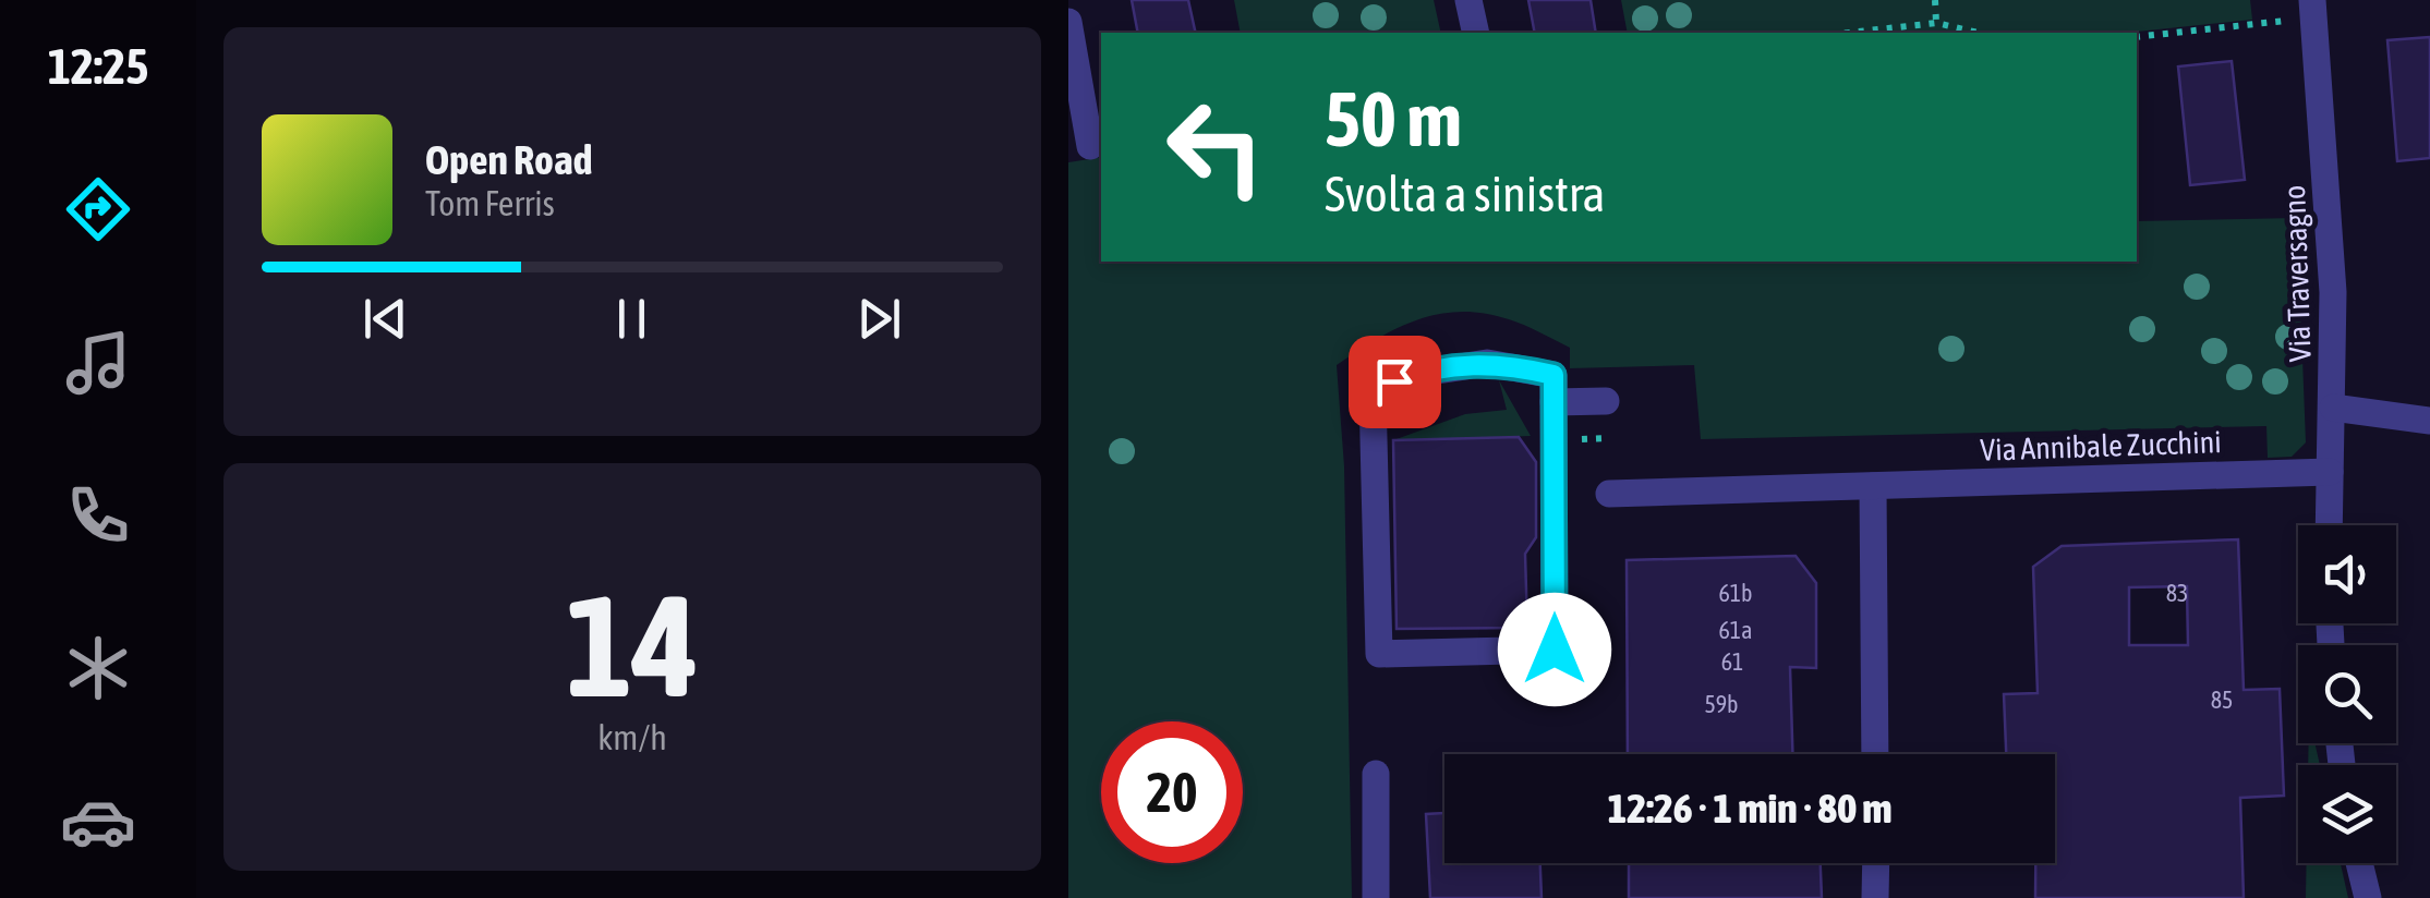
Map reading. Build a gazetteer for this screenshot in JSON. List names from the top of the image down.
{
  "streets": {
    "street": ["Via Traversagno", "Via Annibale Zucchini"]
  },
  "crossings": [
    ["Via Traversagno", "Via Annibale Zucchini"]
  ],
  "house_numbers": [
    "61b",
    "83",
    "61a",
    "61",
    "85",
    "59b"
  ],
  "page": {
    "tabs": "12:25",
    "turn": ["50 m", "Svolta a sinistra"],
    "song": ["Open Road", "Tom Ferris"],
    "tile": ["14", "km/h"],
    "limit": "20",
    "trip": "12:26 · 1 min · 80 m"
  }
}
